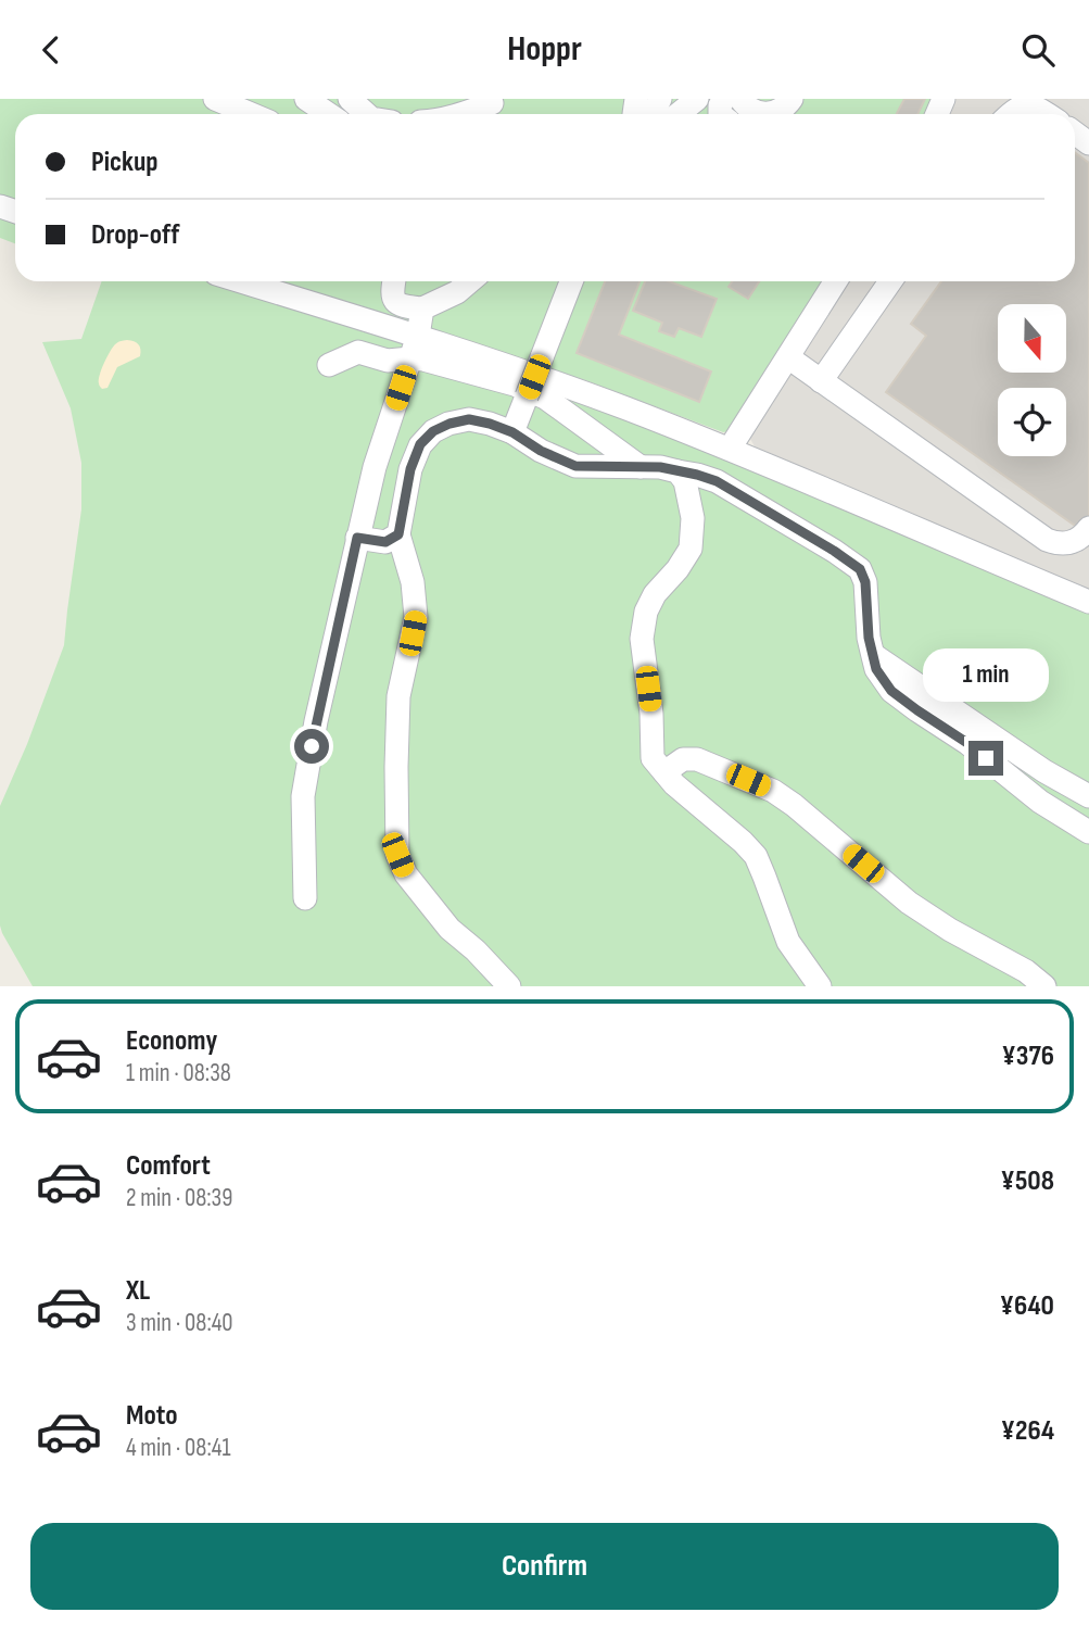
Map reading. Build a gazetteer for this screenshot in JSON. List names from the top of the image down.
{
  "north": "bottom",
  "page": {
    "header": "Hoppr",
    "banner": ["Pickup", "Drop-off"],
    "bubble": "1 min",
    "list": [
      {
        "name": "Economy",
        "note": "1 min · 08:38",
        "value": "¥376"
      },
      {
        "name": "Comfort",
        "note": "2 min · 08:39",
        "value": "¥508"
      },
      {
        "name": "XL",
        "note": "3 min · 08:40",
        "value": "¥640"
      },
      {
        "name": "Moto",
        "note": "4 min · 08:41",
        "value": "¥264"
      }
    ],
    "buttons": "Confirm"
  }
}
